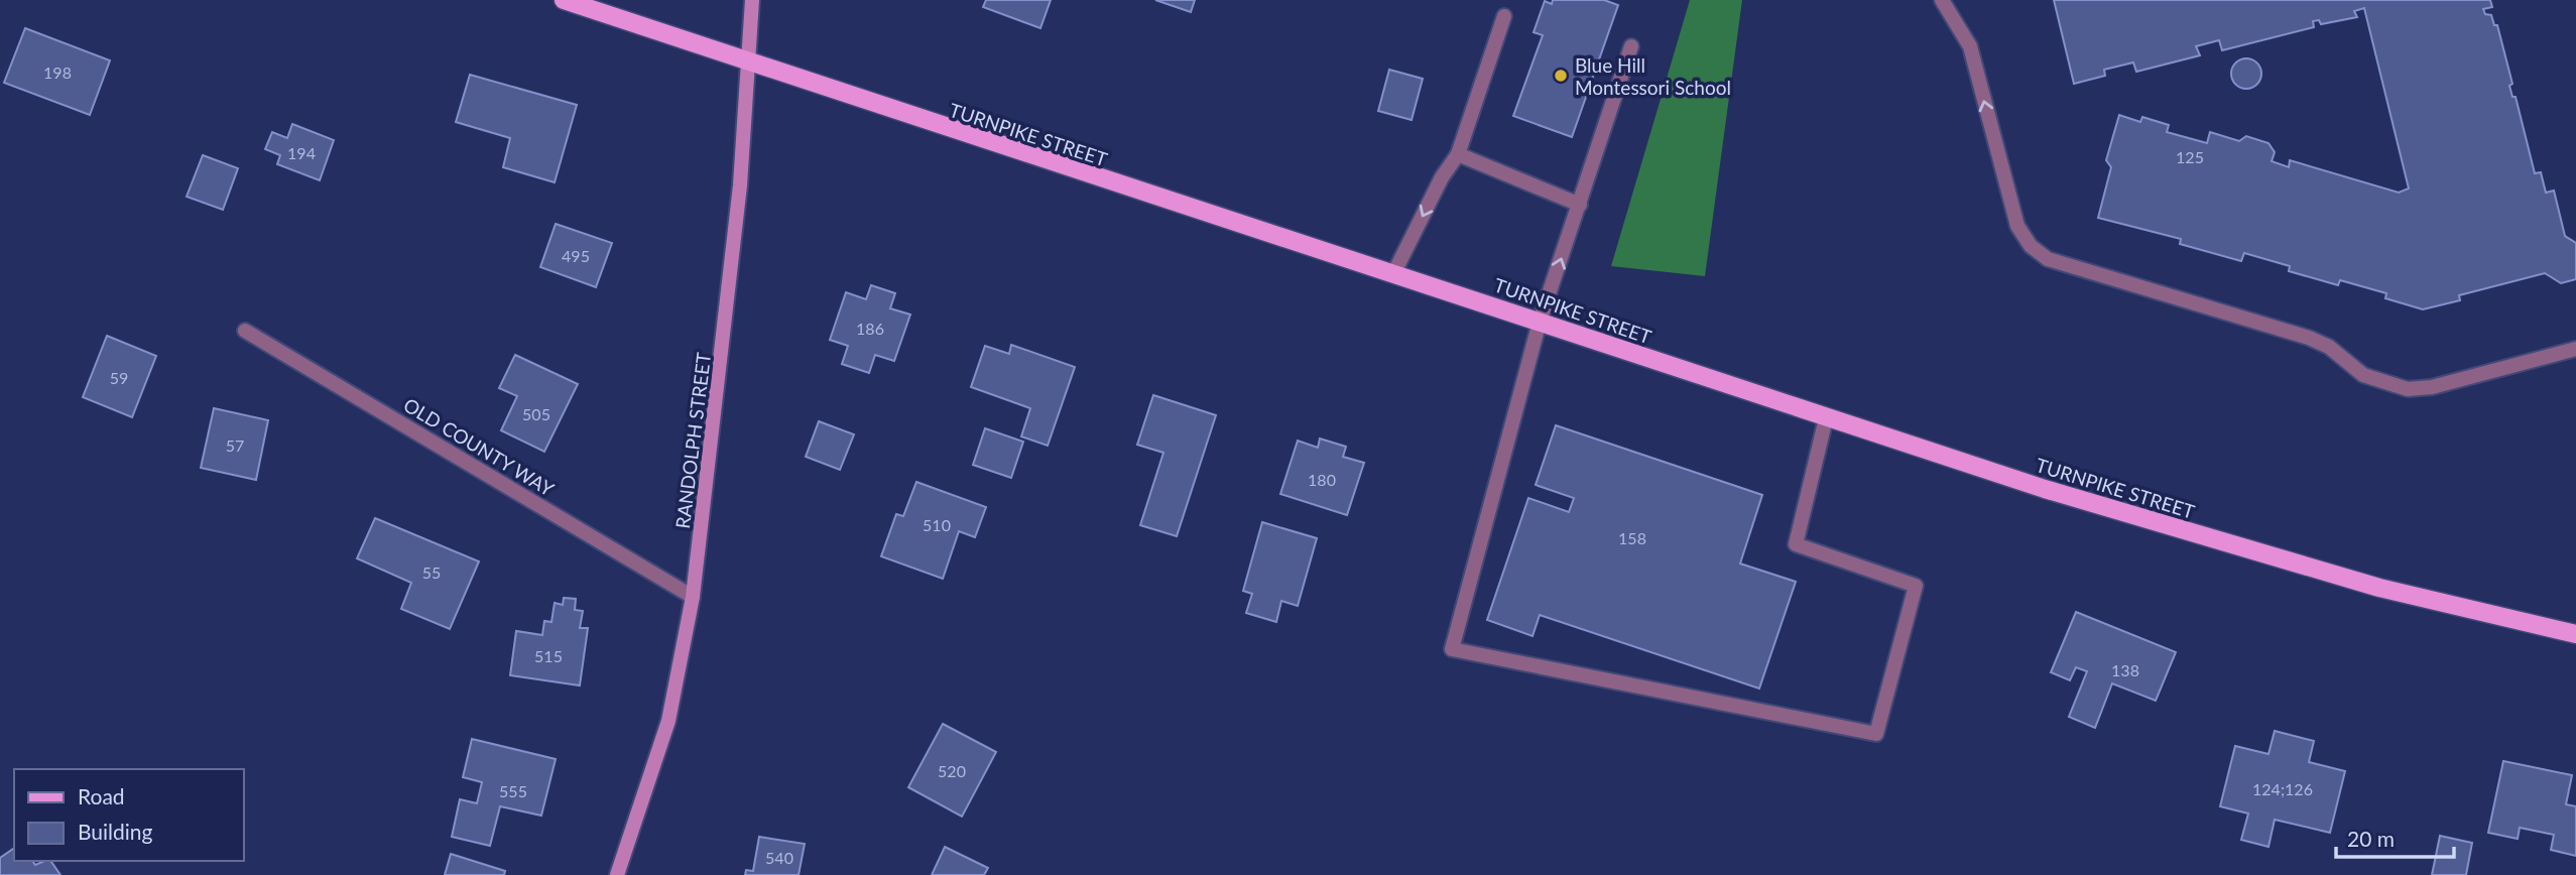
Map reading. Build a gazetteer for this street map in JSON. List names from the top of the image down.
{
  "streets": {
    "main road": ["TURNPIKE STREET", "RANDOLPH STREET"],
    "street": ["OLD COUNTY WAY"]
  },
  "crossings": [
    ["TURNPIKE STREET", "RANDOLPH STREET"],
    ["RANDOLPH STREET", "OLD COUNTY WAY"]
  ],
  "places": ["Blue Hill Montessori School"],
  "house_numbers": [
    "198",
    "194",
    "125",
    "495",
    "186",
    "59",
    "505",
    "57",
    "180",
    "510",
    "158",
    "55",
    "515",
    "138",
    "520",
    "124;126",
    "555",
    "540"
  ],
  "legend": ["Road", "Building"],
  "scale_bar": "20 m"
}
